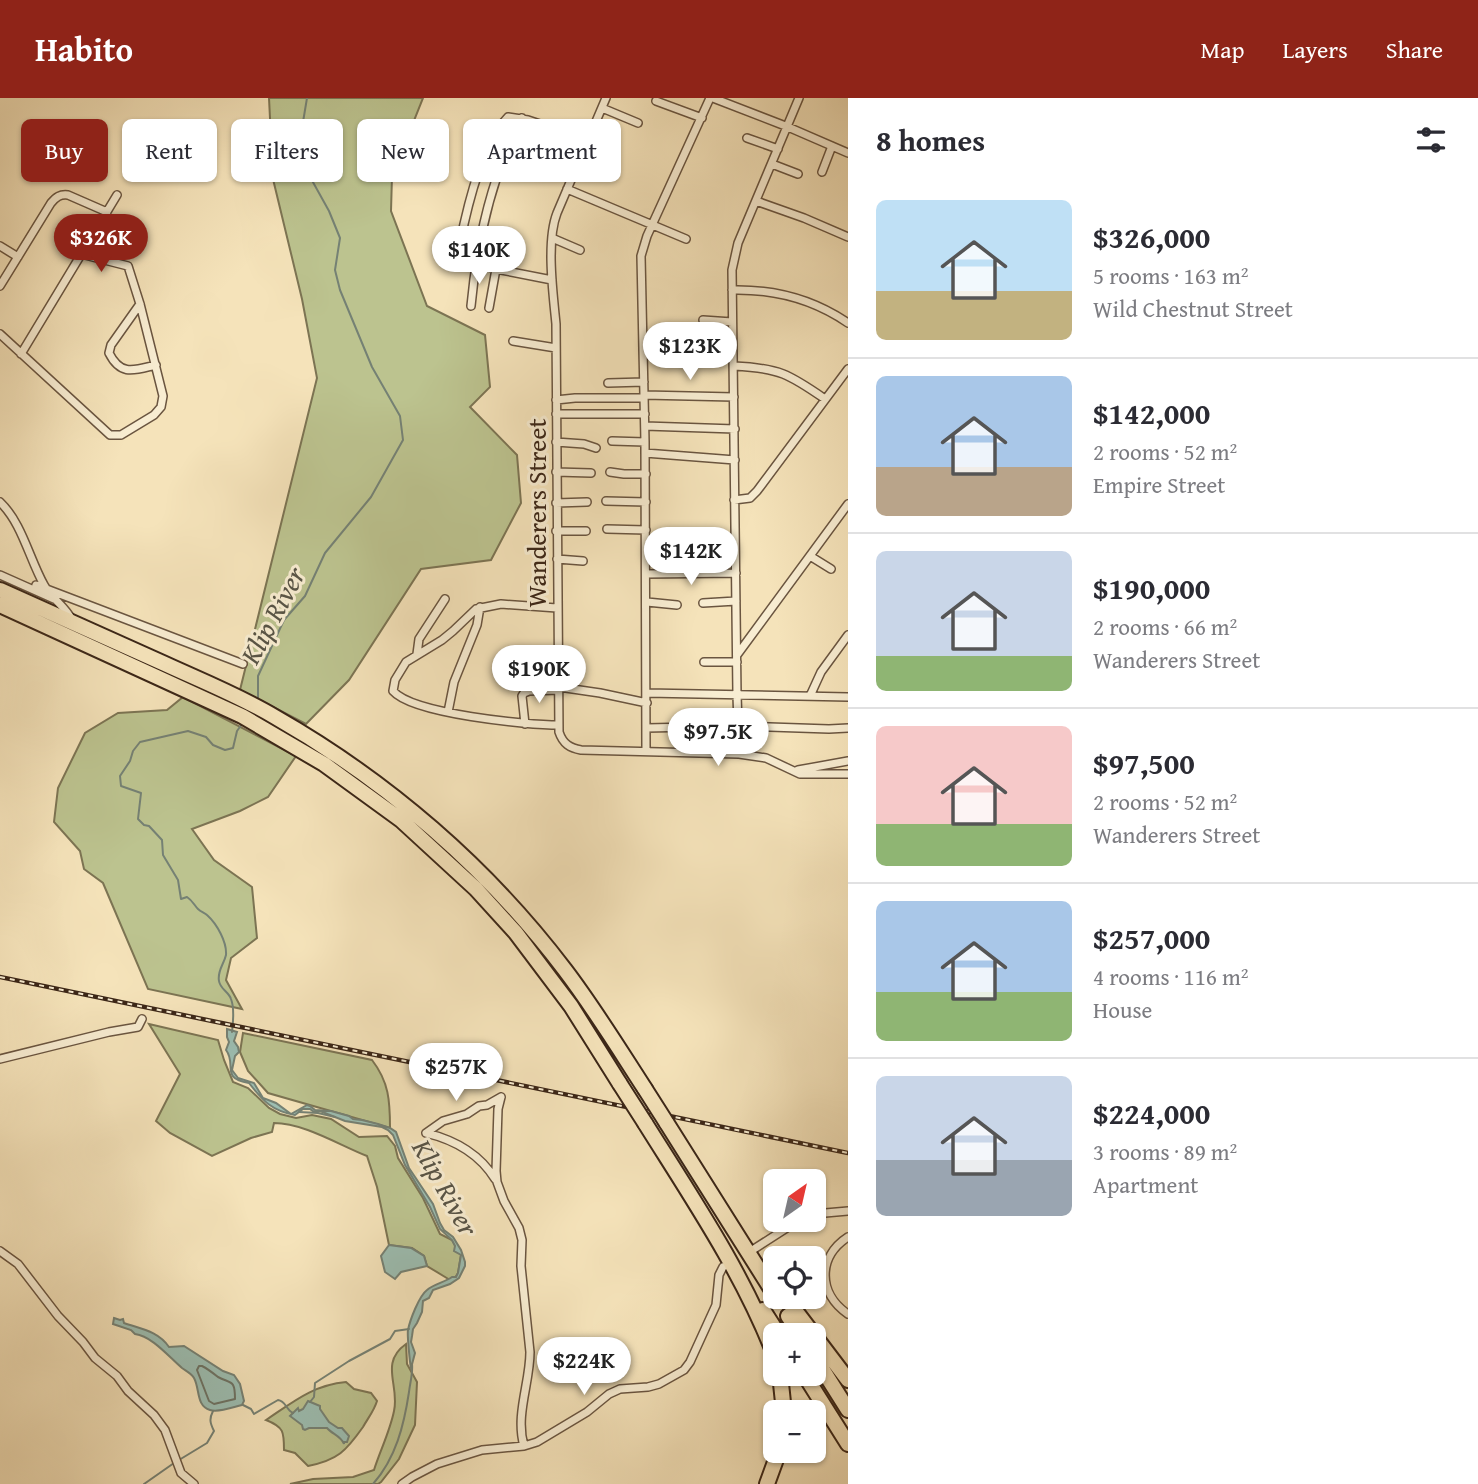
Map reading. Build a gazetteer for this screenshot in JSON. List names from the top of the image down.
{
  "streets": {
    "street": ["Wanderers Street"]
  },
  "water": ["Klip River"],
  "north": "top right",
  "page": {
    "header": "Habito",
    "nav": ["Map", "Layers", "Share"],
    "heading": "8 homes",
    "chip": [
      "Buy",
      "Rent",
      "Filters",
      "New",
      "Apartment"
    ],
    "list": [
      {
        "name": "$326,000",
        "note": "5 rooms · 163 m² · Wild Chestnut Street"
      },
      {
        "name": "$142,000",
        "note": "2 rooms · 52 m² · Empire Street"
      },
      {
        "name": "$190,000",
        "note": "2 rooms · 66 m² · Wanderers Street"
      },
      {
        "name": "$97,500",
        "note": "2 rooms · 52 m² · Wanderers Street"
      },
      {
        "name": "$257,000",
        "note": "4 rooms · 116 m² · House"
      },
      {
        "name": "$224,000",
        "note": "3 rooms · 89 m² · Apartment"
      }
    ],
    "price": [
      "$326K",
      "$140K",
      "$123K",
      "$142K",
      "$190K",
      "$97.5K",
      "$257K",
      "$224K"
    ],
    "map_buttons": ["+", "−"]
  }
}
